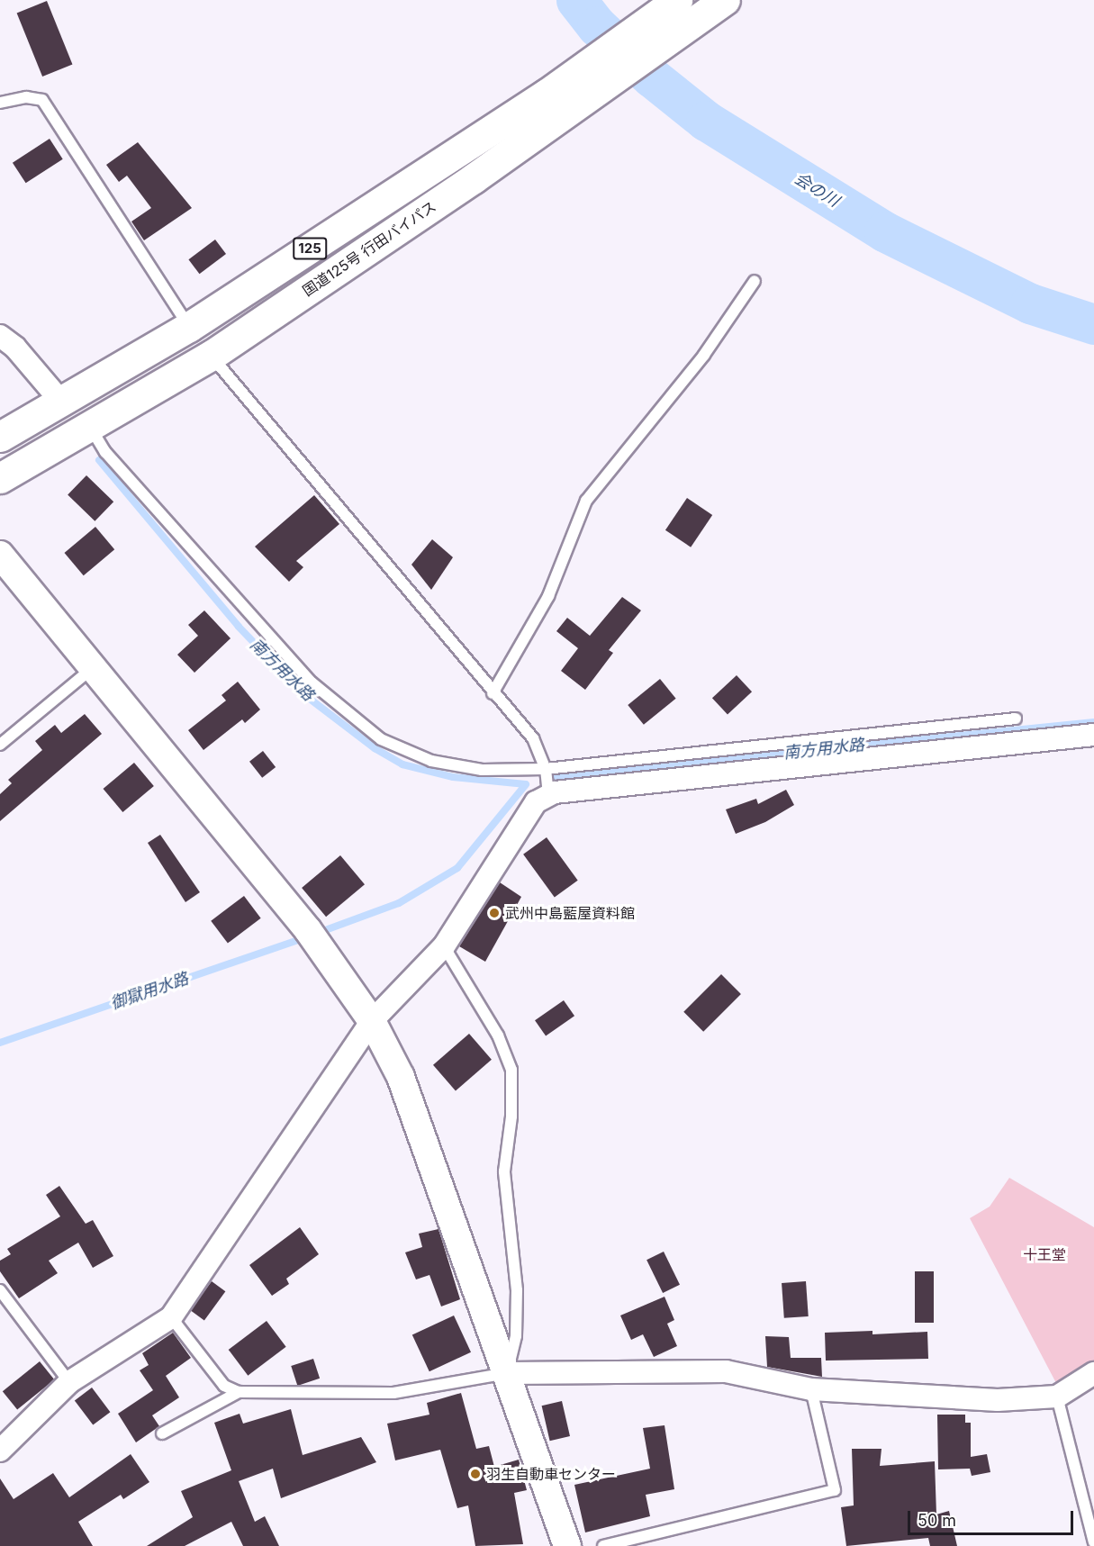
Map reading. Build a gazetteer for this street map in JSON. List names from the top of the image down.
{
  "streets": {
    "highway": ["125", "国道125号 行田バイパス"]
  },
  "water": ["会の川", "南方用水路", "御獄用水路"],
  "parks": ["十王堂"],
  "places": ["武州中島藍屋資料館", "羽生自動車センター"],
  "scale_bar": "50 m"
}
